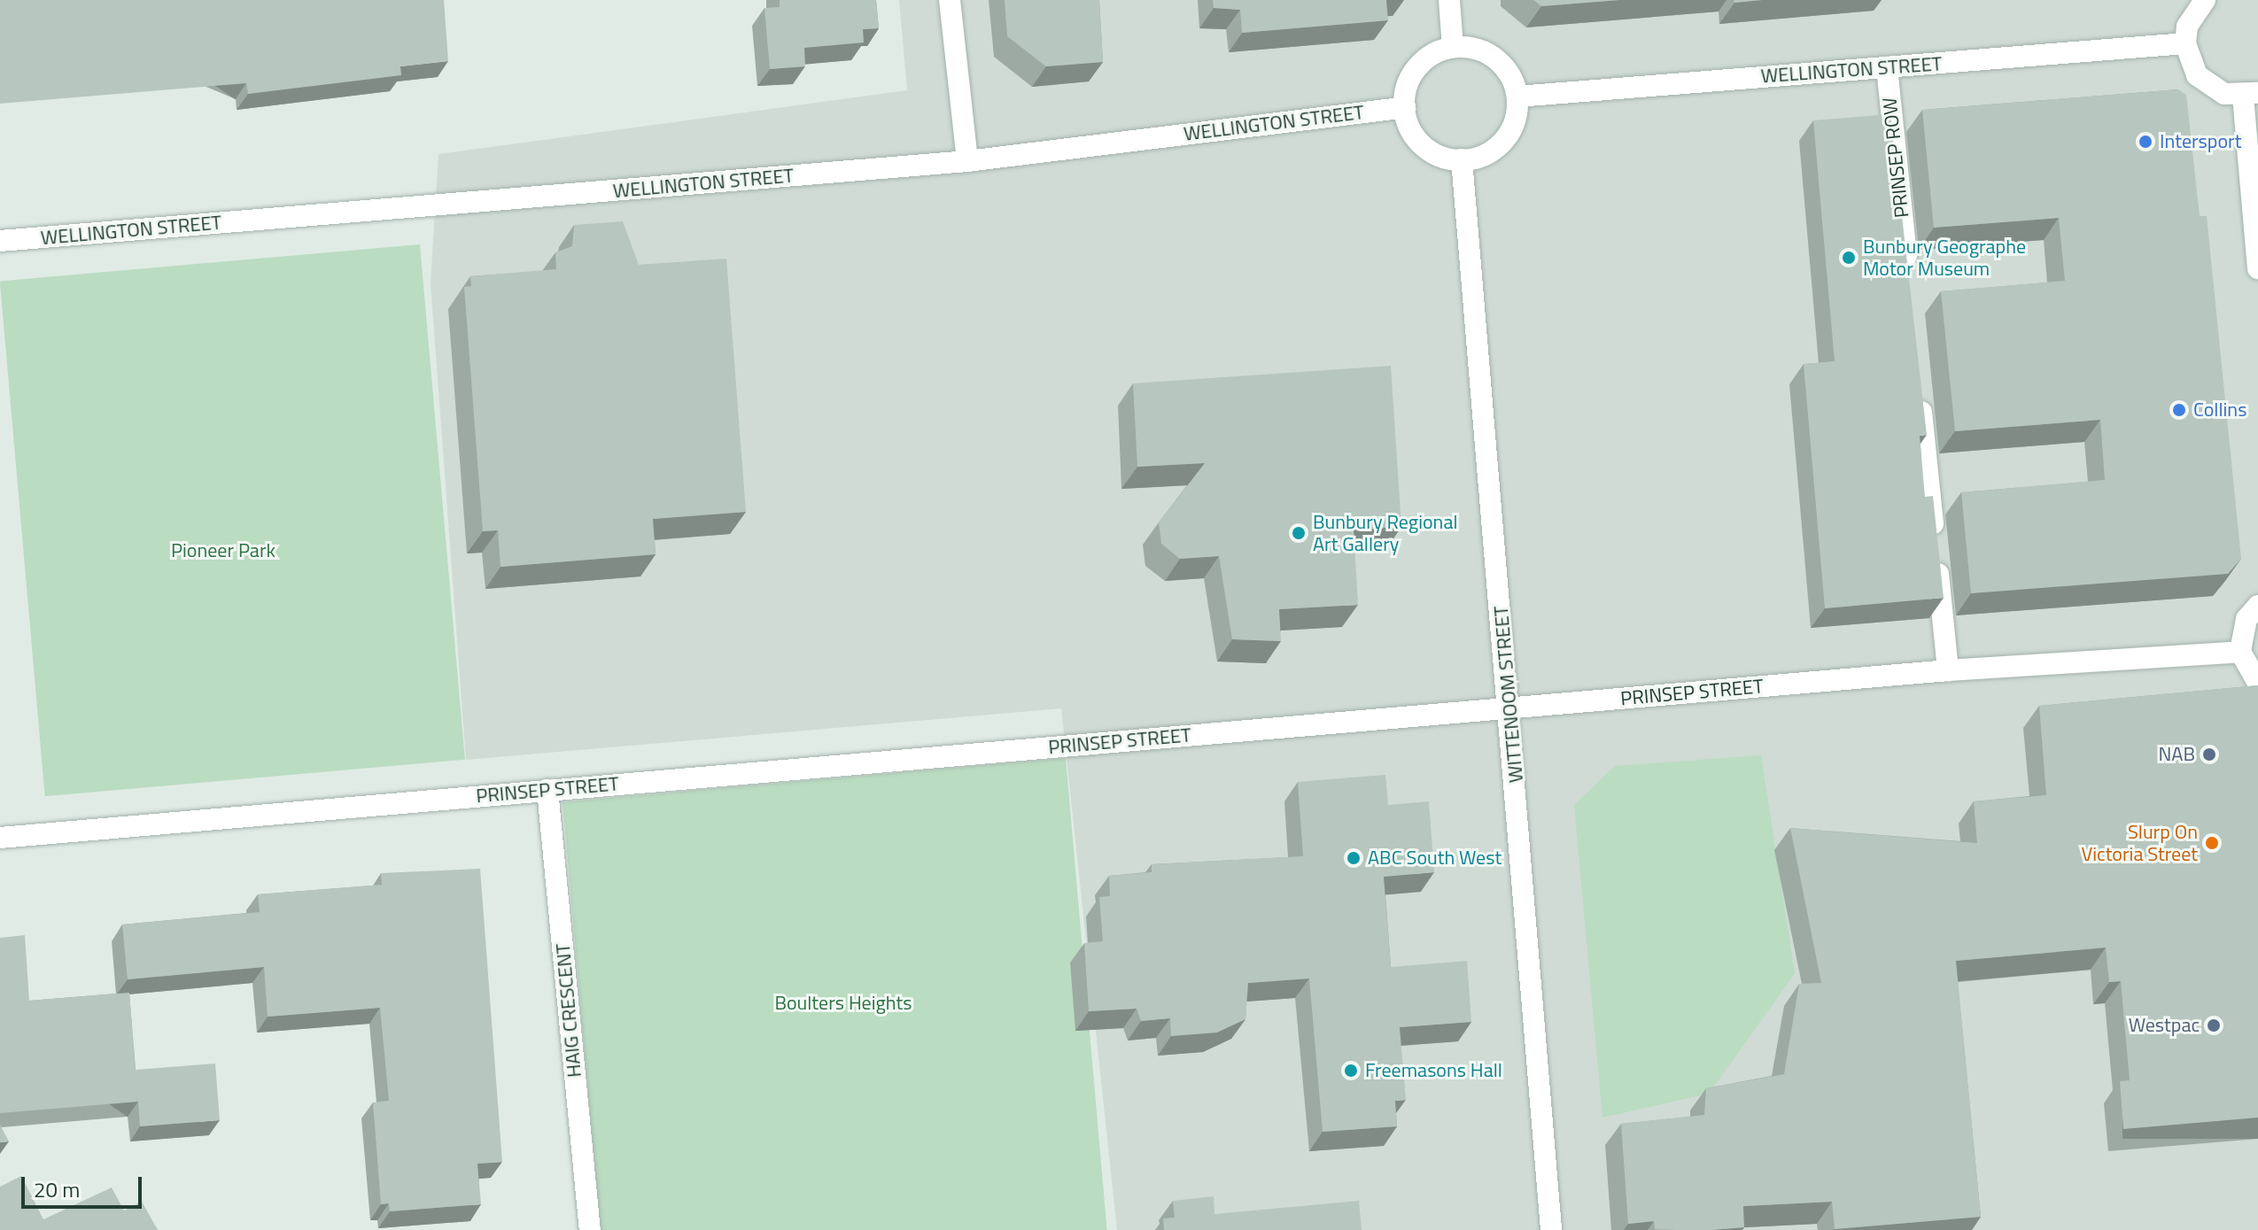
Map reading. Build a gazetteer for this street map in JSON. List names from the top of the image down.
{
  "streets": {
    "street": [
      "WELLINGTON STREET",
      "PRINSEP ROW",
      "PRINSEP STREET",
      "WITTENOOM STREET",
      "HAIG CRESCENT"
    ]
  },
  "crossings": [
    ["WELLINGTON STREET", "PRINSEP ROW"],
    ["WELLINGTON STREET", "WITTENOOM STREET"],
    ["PRINSEP STREET", "WITTENOOM STREET"],
    ["PRINSEP STREET", "HAIG CRESCENT"]
  ],
  "parks": ["Pioneer Park", "Boulters Heights"],
  "places": [
    "Intersport",
    "Bunbury Geographe Motor Museum",
    "Collins",
    "Bunbury Regional Art Gallery",
    "NAB",
    "Slurp On Victoria Street",
    "ABC South West",
    "Westpac",
    "Freemasons Hall"
  ],
  "scale_bar": "20 m"
}
